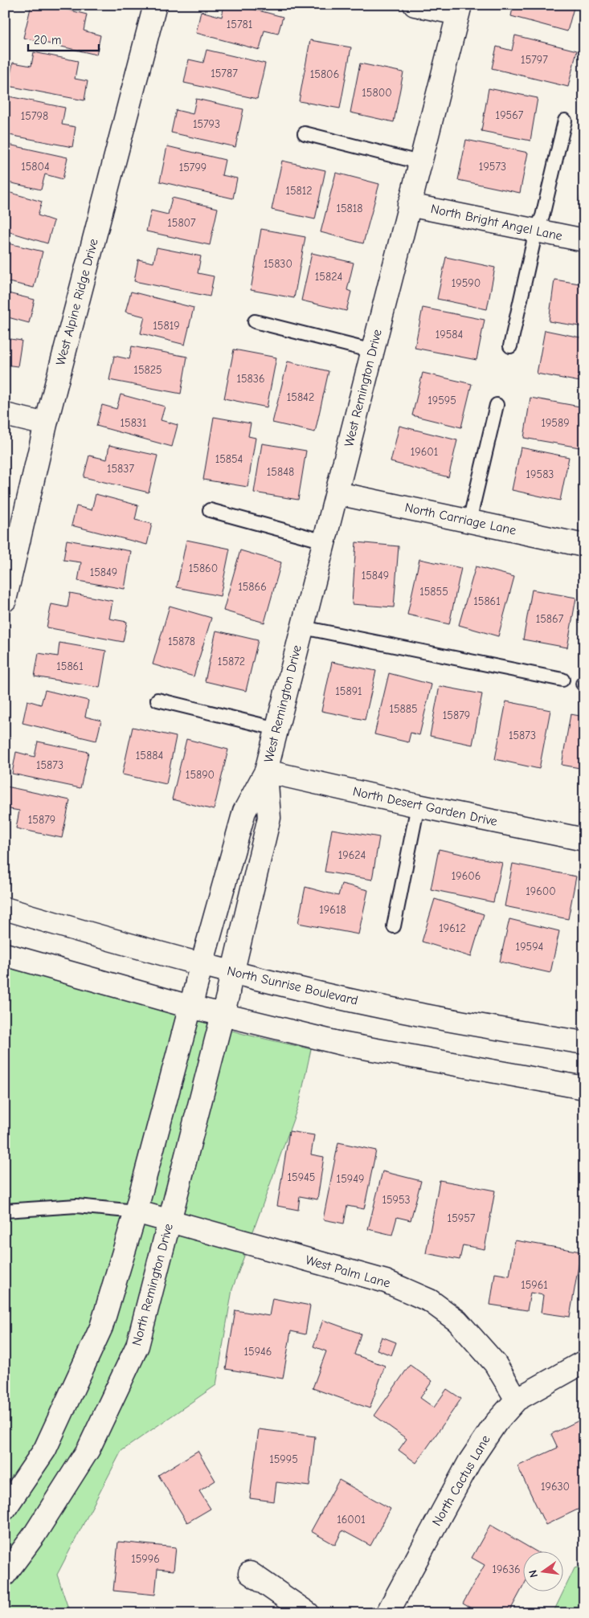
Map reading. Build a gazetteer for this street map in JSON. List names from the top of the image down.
{
  "streets": {
    "street": [
      "North Bright Angel Lane",
      "West Alpine Ridge Drive",
      "West Remington Drive",
      "North Carriage Lane",
      "North Desert Garden Drive",
      "North Sunrise Boulevard",
      "West Palm Lane",
      "North Remington Drive",
      "North Cactus Lane"
    ]
  },
  "crossings": [
    ["North Bright Angel Lane", "West Remington Drive"],
    ["West Remington Drive", "North Carriage Lane"],
    ["West Remington Drive", "North Desert Garden Drive"],
    ["West Remington Drive", "North Sunrise Boulevard"],
    ["West Remington Drive", "North Remington Drive"],
    ["West Palm Lane", "North Remington Drive"],
    ["West Palm Lane", "North Cactus Lane"]
  ],
  "house_numbers": [
    "15781",
    "15797",
    "15787",
    "15806",
    "15800",
    "19567",
    "15798",
    "15793",
    "15804",
    "19573",
    "15799",
    "15812",
    "15818",
    "15807",
    "15830",
    "15824",
    "19590",
    "15819",
    "19584",
    "15825",
    "15836",
    "15842",
    "19595",
    "15831",
    "19589",
    "19601",
    "15854",
    "15837",
    "15848",
    "19583",
    "15860",
    "15849",
    "15849",
    "15866",
    "15855",
    "15861",
    "15867",
    "15878",
    "15872",
    "15861",
    "15891",
    "15885",
    "15879",
    "15873",
    "15884",
    "15873",
    "15890",
    "15879",
    "19624",
    "19606",
    "19600",
    "19618",
    "19612",
    "19594",
    "15945",
    "15949",
    "15953",
    "15957",
    "15961",
    "15946",
    "15995",
    "19630",
    "16001",
    "15996",
    "19636"
  ],
  "scale_bar": "20 m",
  "north": "left"
}
